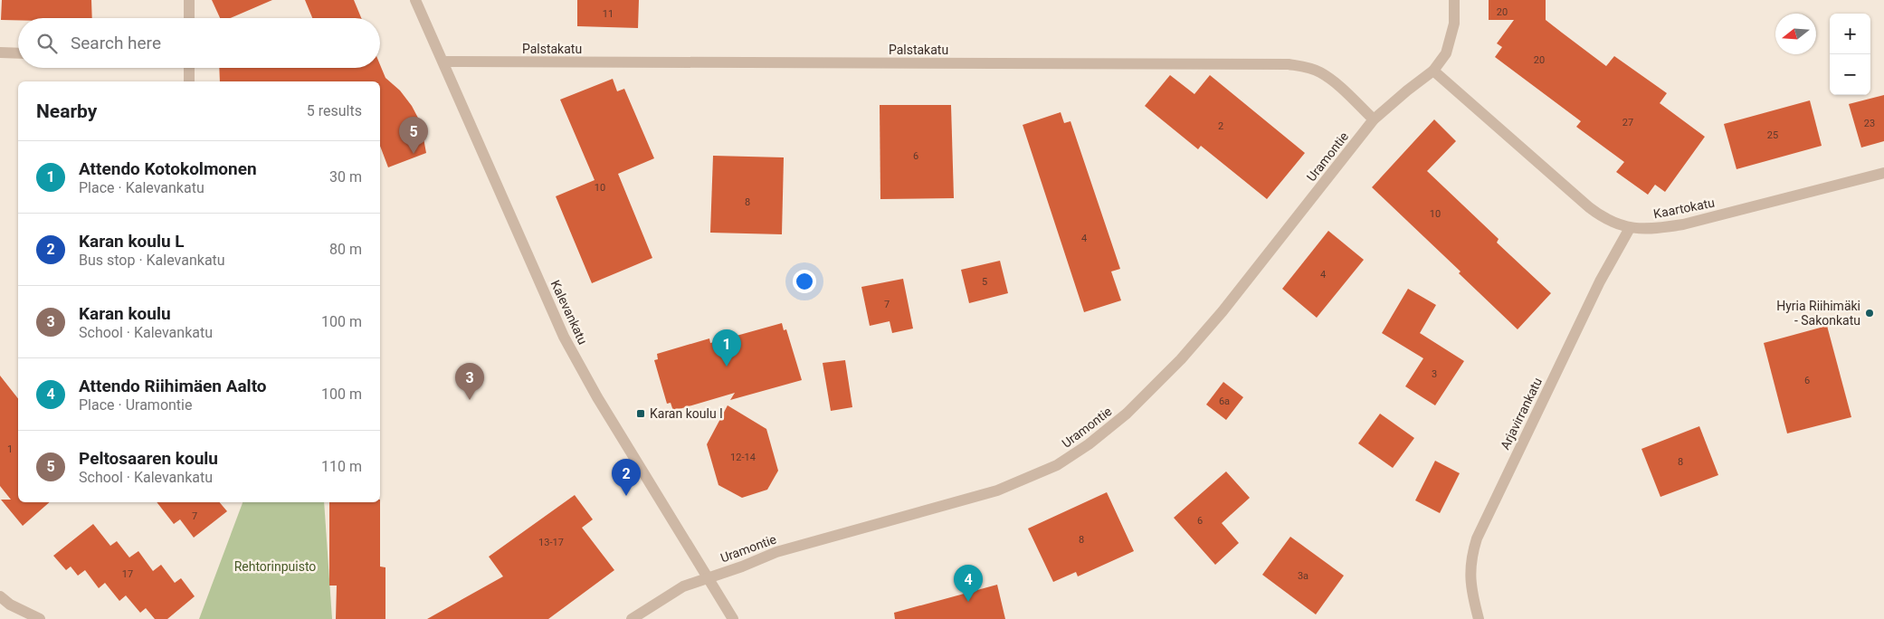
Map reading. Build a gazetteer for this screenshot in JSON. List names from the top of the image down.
{
  "streets": {
    "street": [
      "Palstakatu",
      "Uramontie",
      "Kaartokatu",
      "Kalevankatu",
      "Arjavirrankatu"
    ]
  },
  "crossings": [
    ["Palstakatu", "Uramontie"],
    ["Palstakatu", "Kalevankatu"],
    ["Uramontie", "Kaartokatu"],
    ["Uramontie", "Kalevankatu"],
    ["Kaartokatu", "Arjavirrankatu"]
  ],
  "parks": ["Rehtorinpuisto"],
  "places": {
    "other": ["Hyria Riihimäki - Sakonkatu"],
    "transit": ["Karan koulu I"]
  },
  "house_numbers": [
    "20",
    "11",
    "20",
    "27",
    "23",
    "2",
    "25",
    "6",
    "10",
    "8",
    "10",
    "4",
    "4",
    "5",
    "7",
    "3",
    "6",
    "6a",
    "1",
    "12-14",
    "8",
    "7",
    "6",
    "8",
    "13-17",
    "17",
    "3a"
  ],
  "north": "left",
  "page": {
    "map_buttons": ["+", "−"],
    "search": "Search here",
    "heading": ["Nearby", "5 results"],
    "pins": [
      "5",
      "1",
      "3",
      "2",
      "4"
    ],
    "list": [
      {
        "mark": "1",
        "name": "Attendo Kotokolmonen",
        "note": "Place · Kalevankatu",
        "value": "30 m"
      },
      {
        "mark": "2",
        "name": "Karan koulu L",
        "note": "Bus stop · Kalevankatu",
        "value": "80 m"
      },
      {
        "mark": "3",
        "name": "Karan koulu",
        "note": "School · Kalevankatu",
        "value": "100 m"
      },
      {
        "mark": "4",
        "name": "Attendo Riihimäen Aalto",
        "note": "Place · Uramontie",
        "value": "100 m"
      },
      {
        "mark": "5",
        "name": "Peltosaaren koulu",
        "note": "School · Kalevankatu",
        "value": "110 m"
      }
    ]
  }
}
